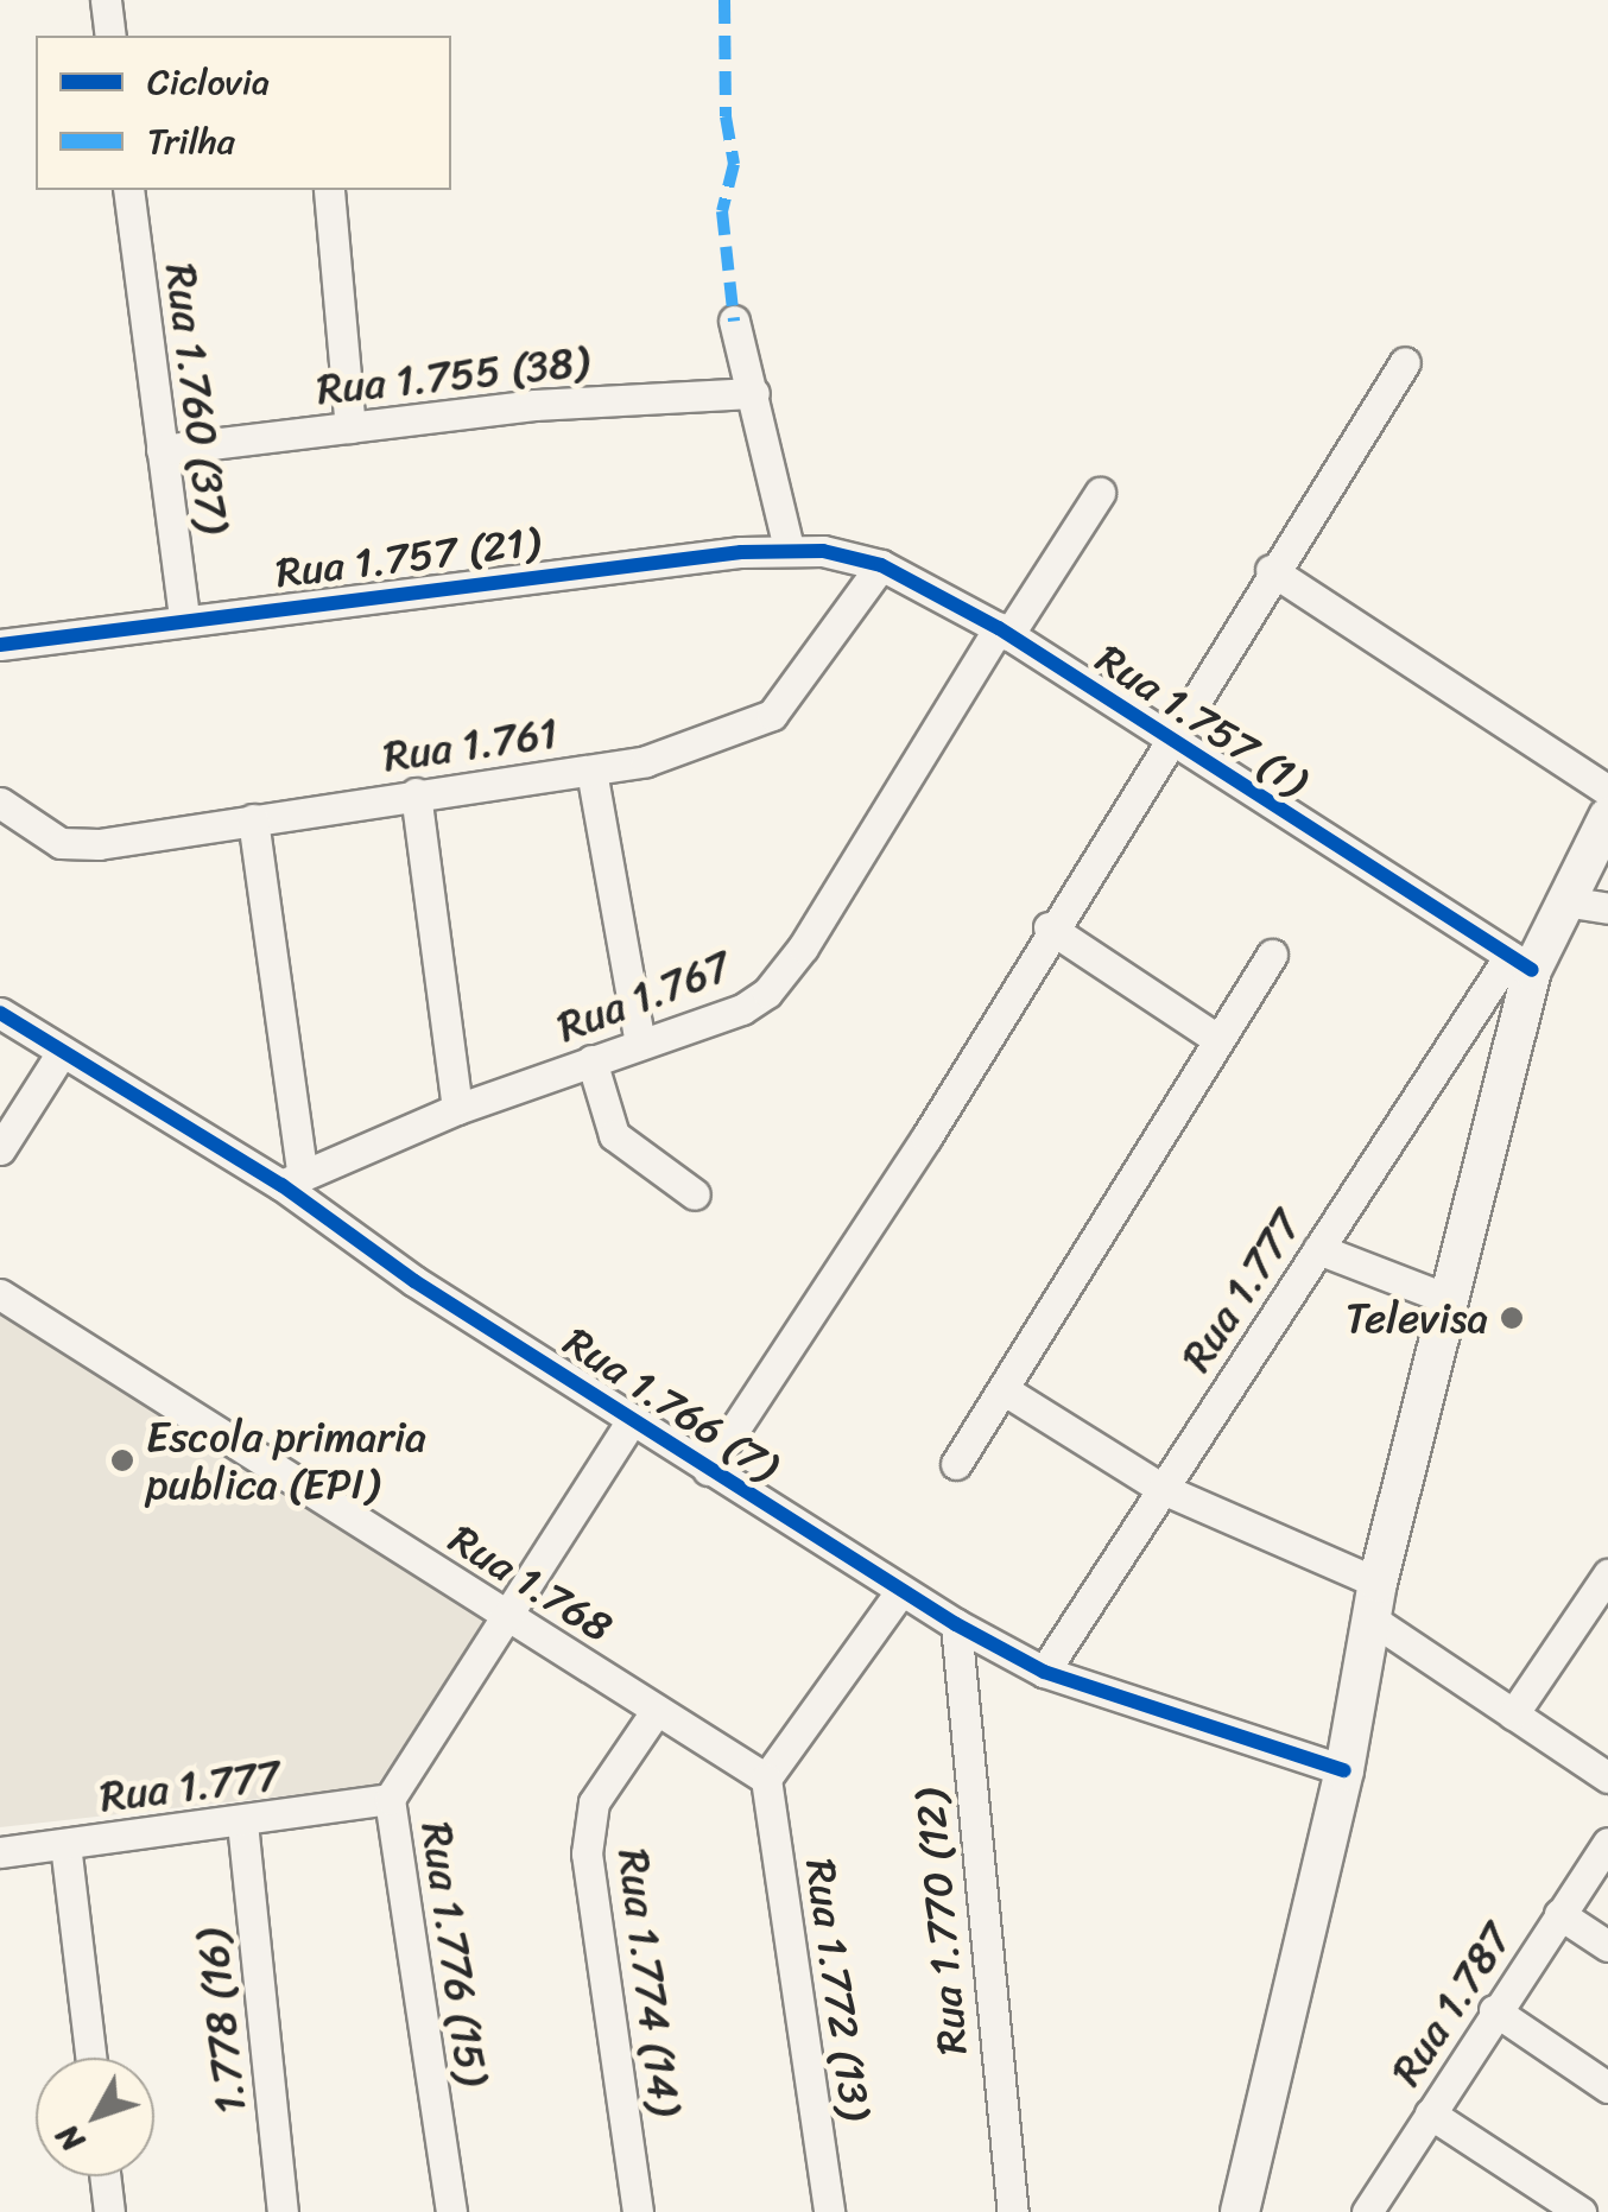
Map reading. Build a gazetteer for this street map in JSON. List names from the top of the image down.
{
  "streets": {
    "street": [
      "Rua 1.755 (38)",
      "Rua 1.760 (37)",
      "Rua 1.757 (21)",
      "Rua 1.757 (1)",
      "Rua 1.761",
      "Rua 1.767",
      "Rua 1.777",
      "Rua 1.766 (7)",
      "Rua 1.768",
      "Rua 1.770 (12)",
      "Rua 1.776 (15)",
      "Rua 1.774 (14)",
      "Rua 1.772 (13)",
      "Rua 1.787",
      "1.778 (16)"
    ]
  },
  "crossings": [
    ["Rua 1.755 (38)", "Rua 1.760 (37)"],
    ["Rua 1.760 (37)", "Rua 1.757 (21)"],
    ["Rua 1.757 (21)", "Rua 1.757 (1)"],
    ["Rua 1.757 (1)", "Rua 1.761"],
    ["Rua 1.757 (1)", "Rua 1.767"],
    ["Rua 1.757 (1)", "Rua 1.777"],
    ["Rua 1.767", "Rua 1.766 (7)"],
    ["Rua 1.777", "Rua 1.766 (7)"],
    ["Rua 1.777", "Rua 1.776 (15)"],
    ["Rua 1.777", "1.778 (16)"],
    ["Rua 1.766 (7)", "Rua 1.770 (12)"],
    ["Rua 1.766 (7)", "Rua 1.776 (15)"],
    ["Rua 1.768", "Rua 1.776 (15)"],
    ["Rua 1.768", "Rua 1.774 (14)"],
    ["Rua 1.768", "Rua 1.772 (13)"]
  ],
  "places": ["Televisa", "Escola primaria publica (EPI)"],
  "legend": ["Ciclovia", "Trilha"],
  "north": "bottom left"
}
